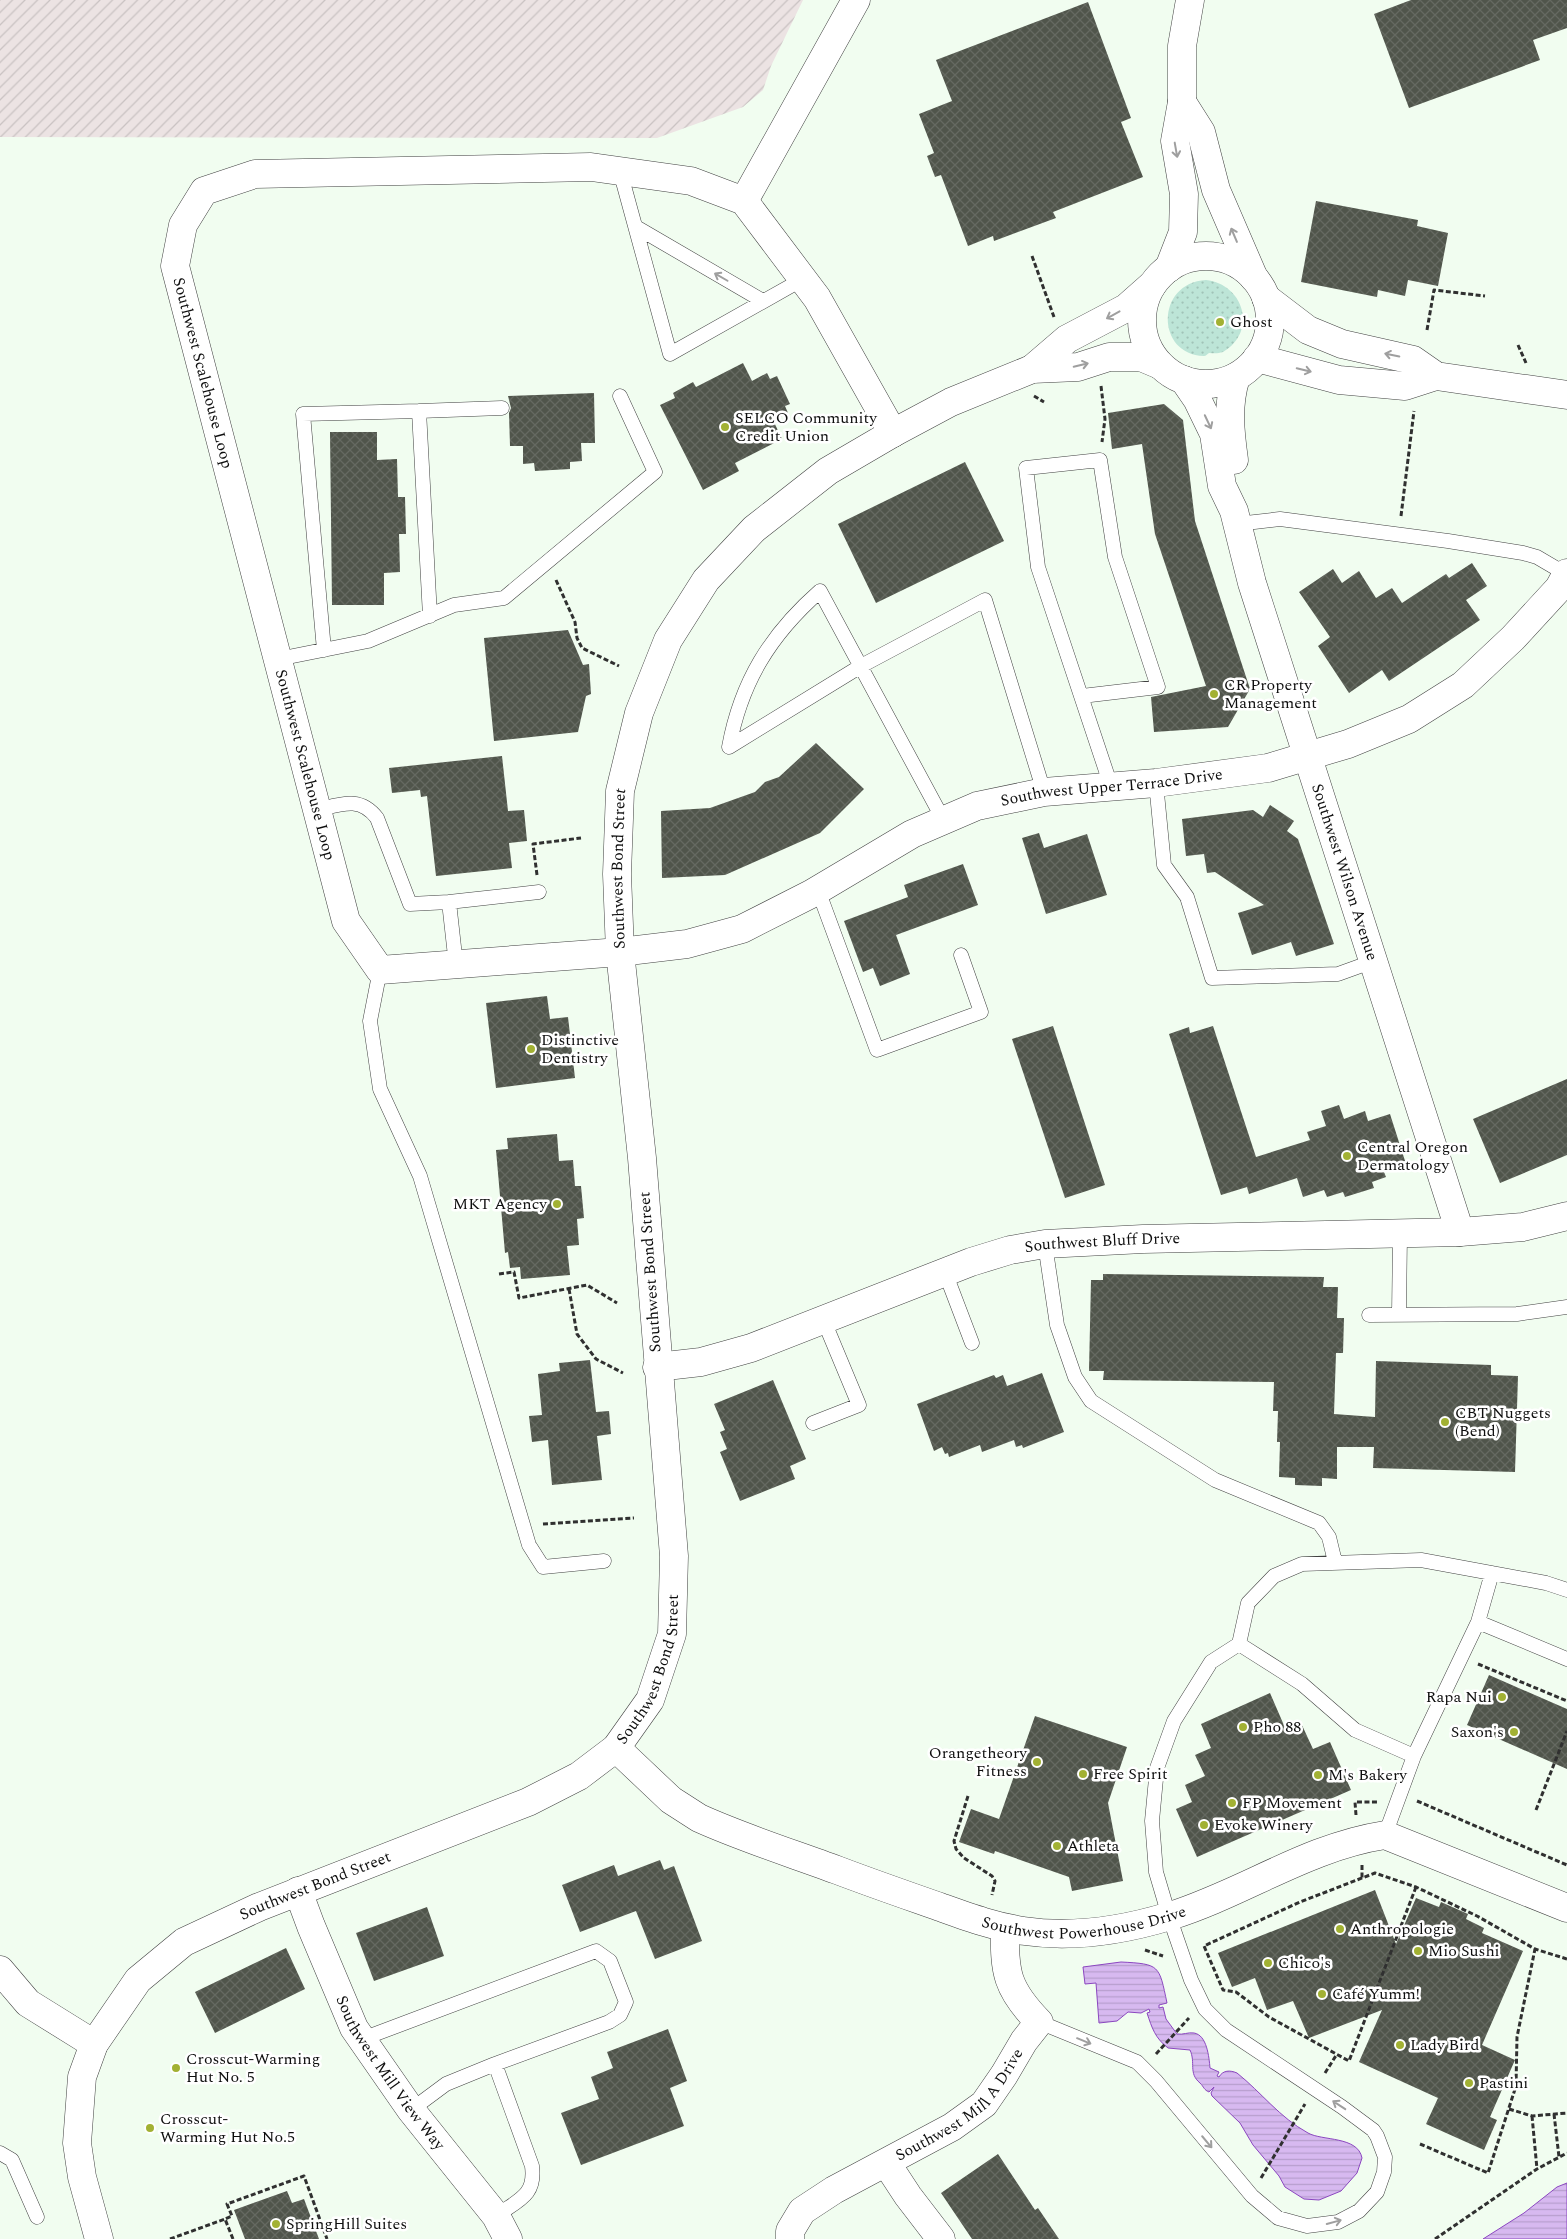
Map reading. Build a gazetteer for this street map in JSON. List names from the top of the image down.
{
  "streets": {
    "street": [
      "Southwest Scalehouse Loop",
      "Southwest Upper Terrace Drive",
      "Southwest Bond Street",
      "Southwest Wilson Avenue",
      "Southwest Bluff Drive",
      "Southwest Powerhouse Drive",
      "Southwest Mill View Way",
      "Southwest Mill A Drive"
    ]
  },
  "crossings": [
    ["Southwest Upper Terrace Drive", "Southwest Bond Street"],
    ["Southwest Upper Terrace Drive", "Southwest Wilson Avenue"],
    ["Southwest Bond Street", "Southwest Wilson Avenue"],
    ["Southwest Bond Street", "Southwest Bluff Drive"],
    ["Southwest Bond Street", "Southwest Powerhouse Drive"],
    ["Southwest Bond Street", "Southwest Mill View Way"],
    ["Southwest Wilson Avenue", "Southwest Bluff Drive"]
  ],
  "places": [
    "Ghost",
    "SELCO Community Credit Union",
    "CR Property Management",
    "Distinctive Dentistry",
    "Central Oregon Dermatology",
    "MKT Agency",
    "CBT Nuggets (Bend)",
    "Rapa Nui",
    "Pho 88",
    "Saxon's",
    "Orangetheory Fitness",
    "Free Spirit",
    "M's Bakery",
    "FP Movement",
    "Evoke Winery",
    "Athleta",
    "Anthropologie",
    "Mio Sushi",
    "Chico's",
    "Café Yumm!",
    "Lady Bird",
    "Crosscut-Warming Hut No. 5",
    "Pastini",
    "Crosscut- Warming Hut No.5",
    "SpringHill Suites"
  ]
}
